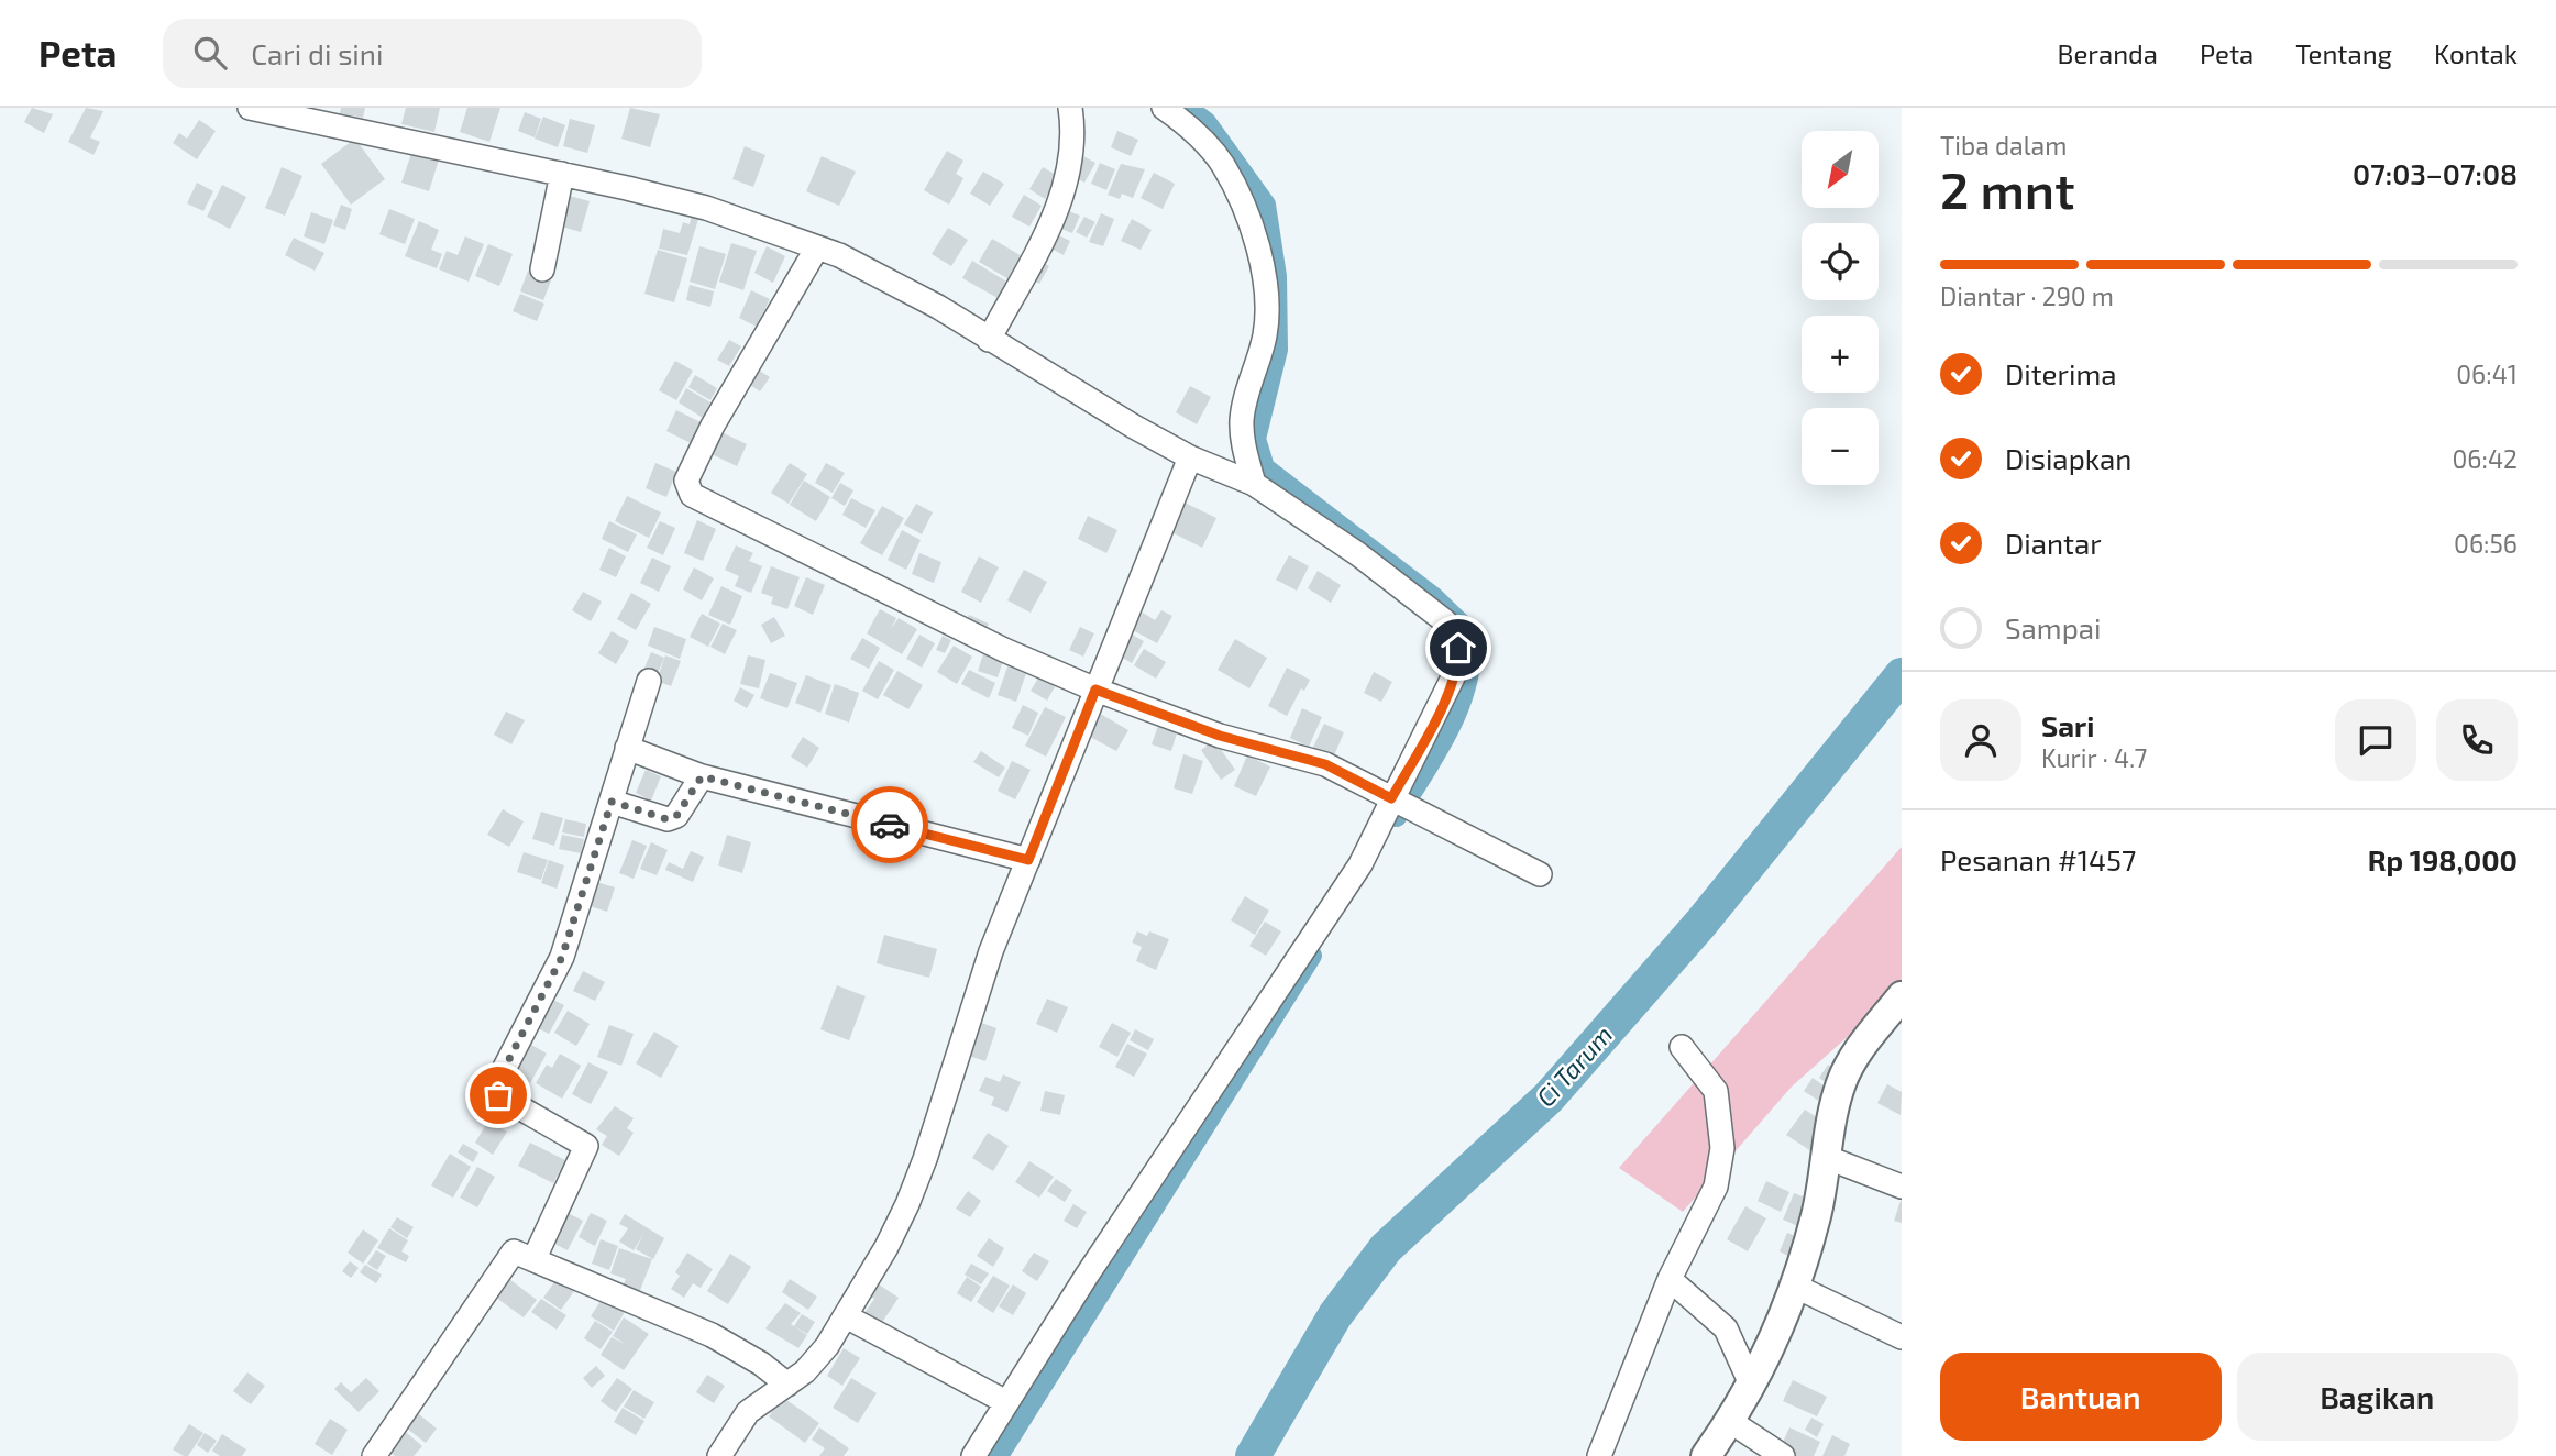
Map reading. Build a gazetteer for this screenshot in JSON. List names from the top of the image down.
{
  "water": ["Ci Tarum"],
  "north": "bottom left",
  "page": {
    "header": "Peta",
    "search": "Cari di sini",
    "nav": [
      "Beranda",
      "Peta",
      "Tentang",
      "Kontak"
    ],
    "heading": ["2 mnt", "Tiba dalam", "07:03–07:08"],
    "panel": [
      "Sari",
      "Kurir · 4.7",
      "Pesanan #1457",
      "Rp 198,000"
    ],
    "map_buttons": ["+", "−"],
    "bar": "Diantar · 290 m",
    "list": [
      ["Diterima", "06:41"],
      ["Disiapkan", "06:42"],
      ["Diantar", "06:56"],
      "Sampai"
    ],
    "buttons": ["Bantuan", "Bagikan"]
  }
}
